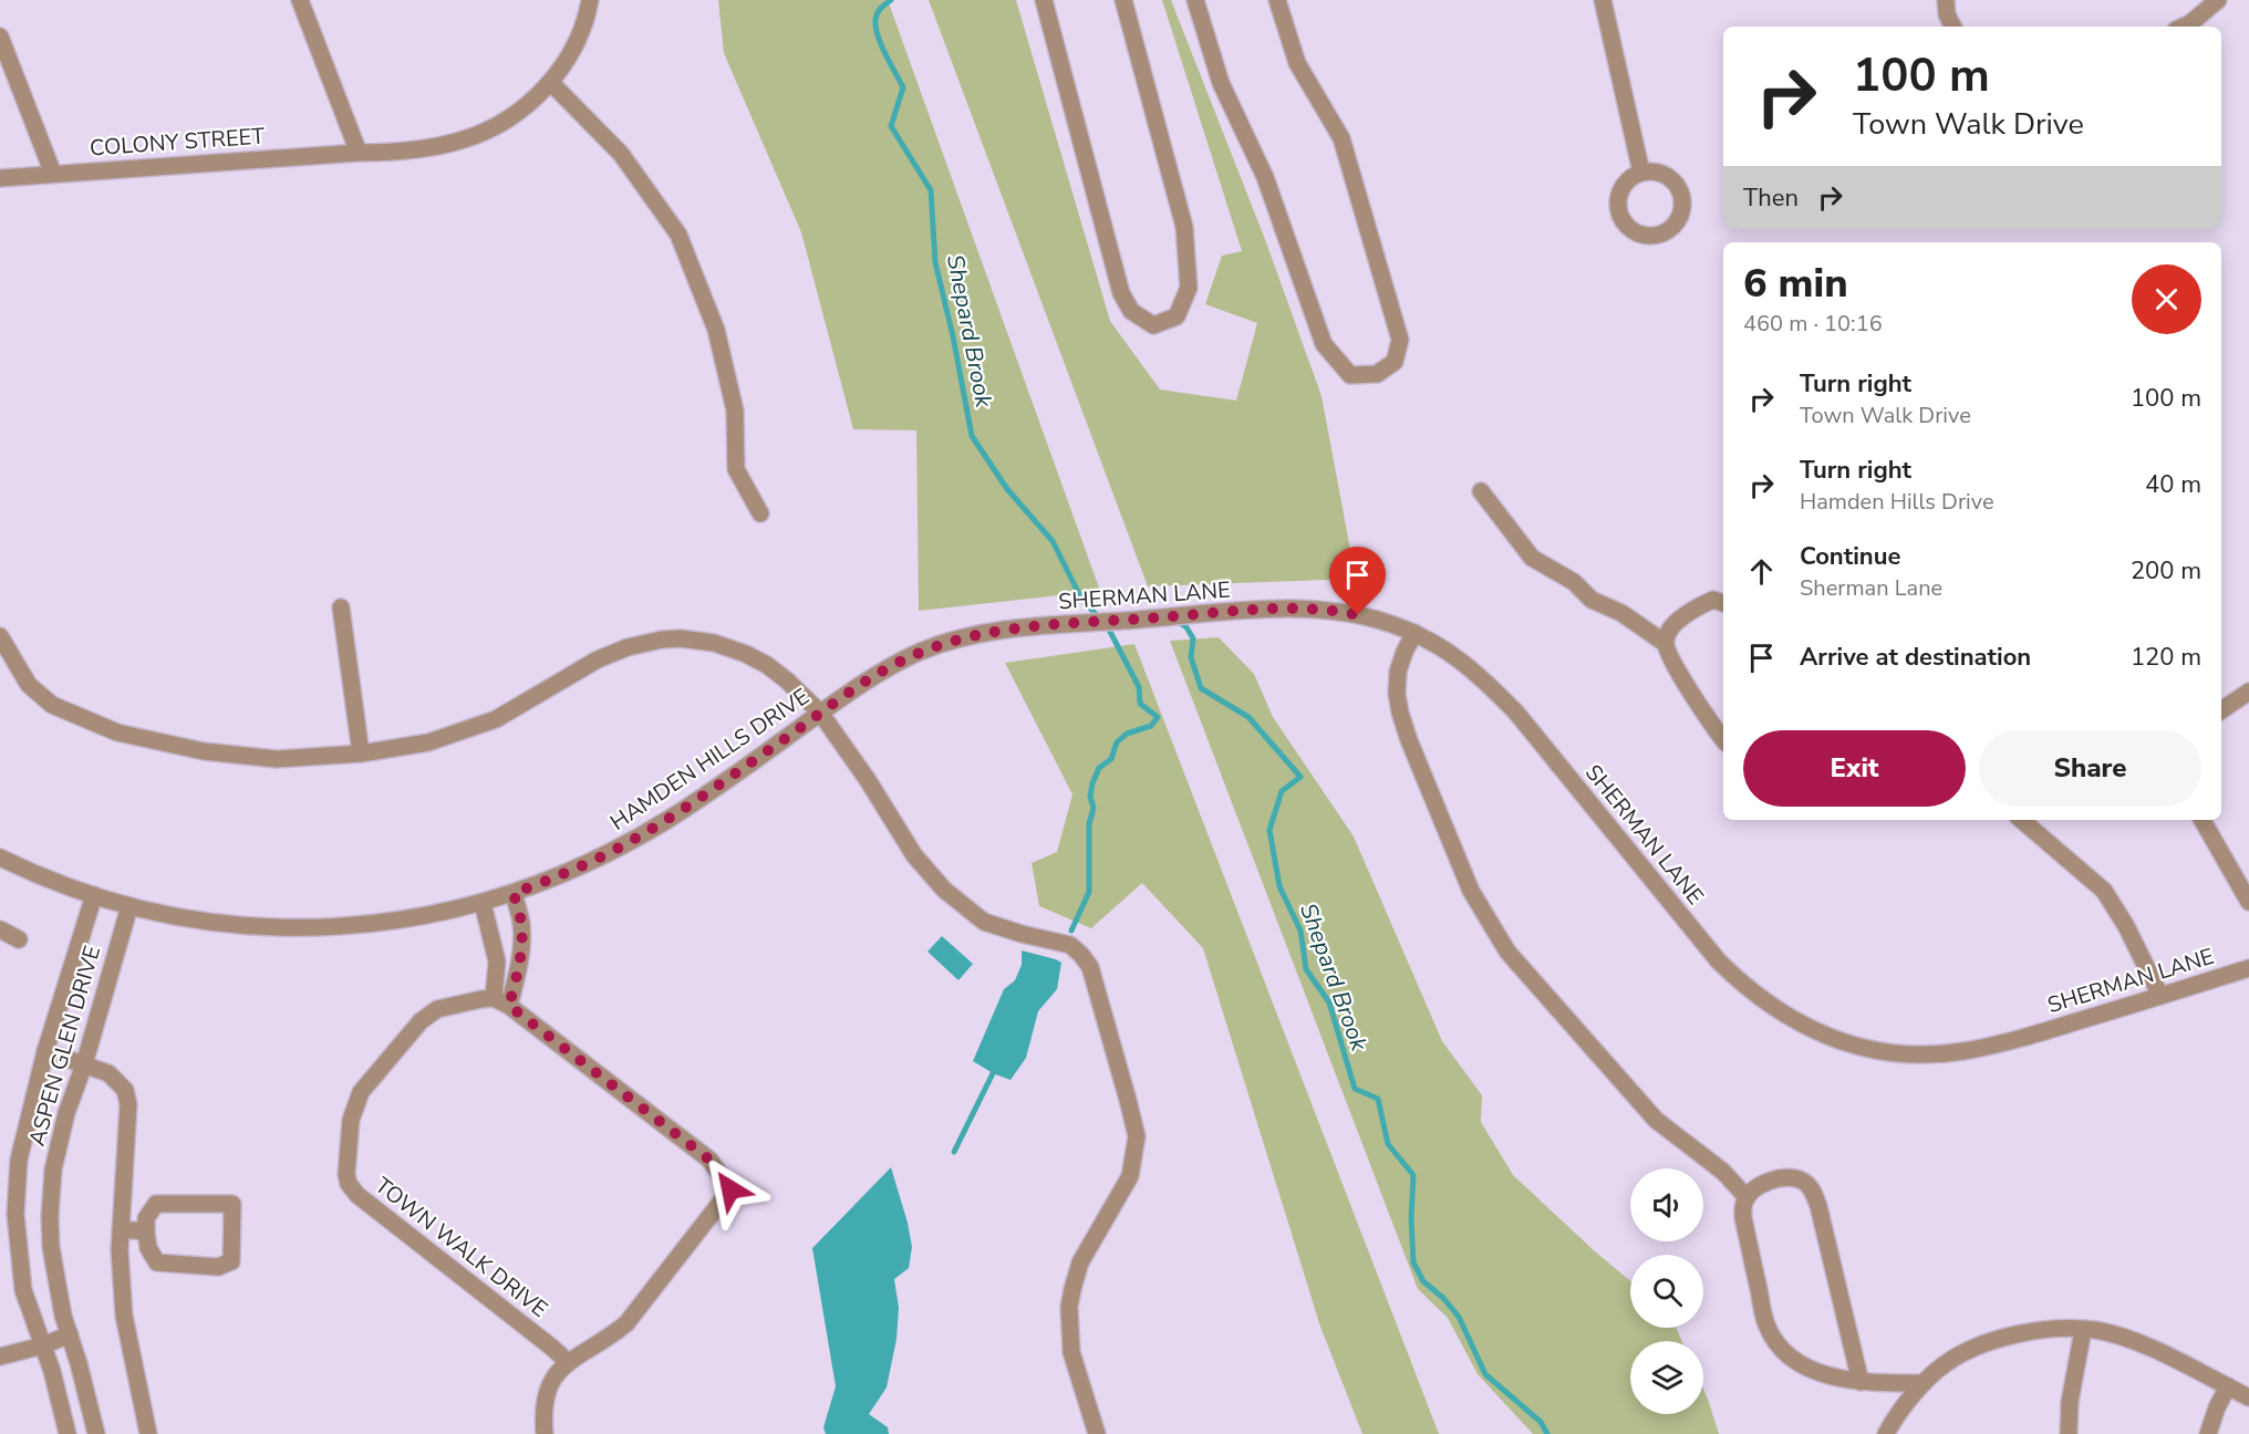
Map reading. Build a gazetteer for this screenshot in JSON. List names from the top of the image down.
{
  "streets": {
    "street": [
      "COLONY STREET",
      "SHERMAN LANE",
      "HAMDEN HILLS DRIVE",
      "ASPEN GLEN DRIVE",
      "TOWN WALK DRIVE"
    ]
  },
  "crossings": [
    ["SHERMAN LANE", "HAMDEN HILLS DRIVE"],
    ["HAMDEN HILLS DRIVE", "ASPEN GLEN DRIVE"]
  ],
  "water": ["Shepard Brook"],
  "page": {
    "turn": ["100 m", "Town Walk Drive"],
    "then": "Then",
    "heading": ["6 min", "460 m · 10:16"],
    "list": [
      {
        "name": "Turn right",
        "note": "Town Walk Drive",
        "value": "100 m"
      },
      {
        "name": "Turn right",
        "note": "Hamden Hills Drive",
        "value": "40 m"
      },
      {
        "name": "Continue",
        "note": "Sherman Lane",
        "value": "200 m"
      },
      {
        "name": "Arrive at destination",
        "value": "120 m"
      }
    ],
    "buttons": ["Exit", "Share"]
  }
}
